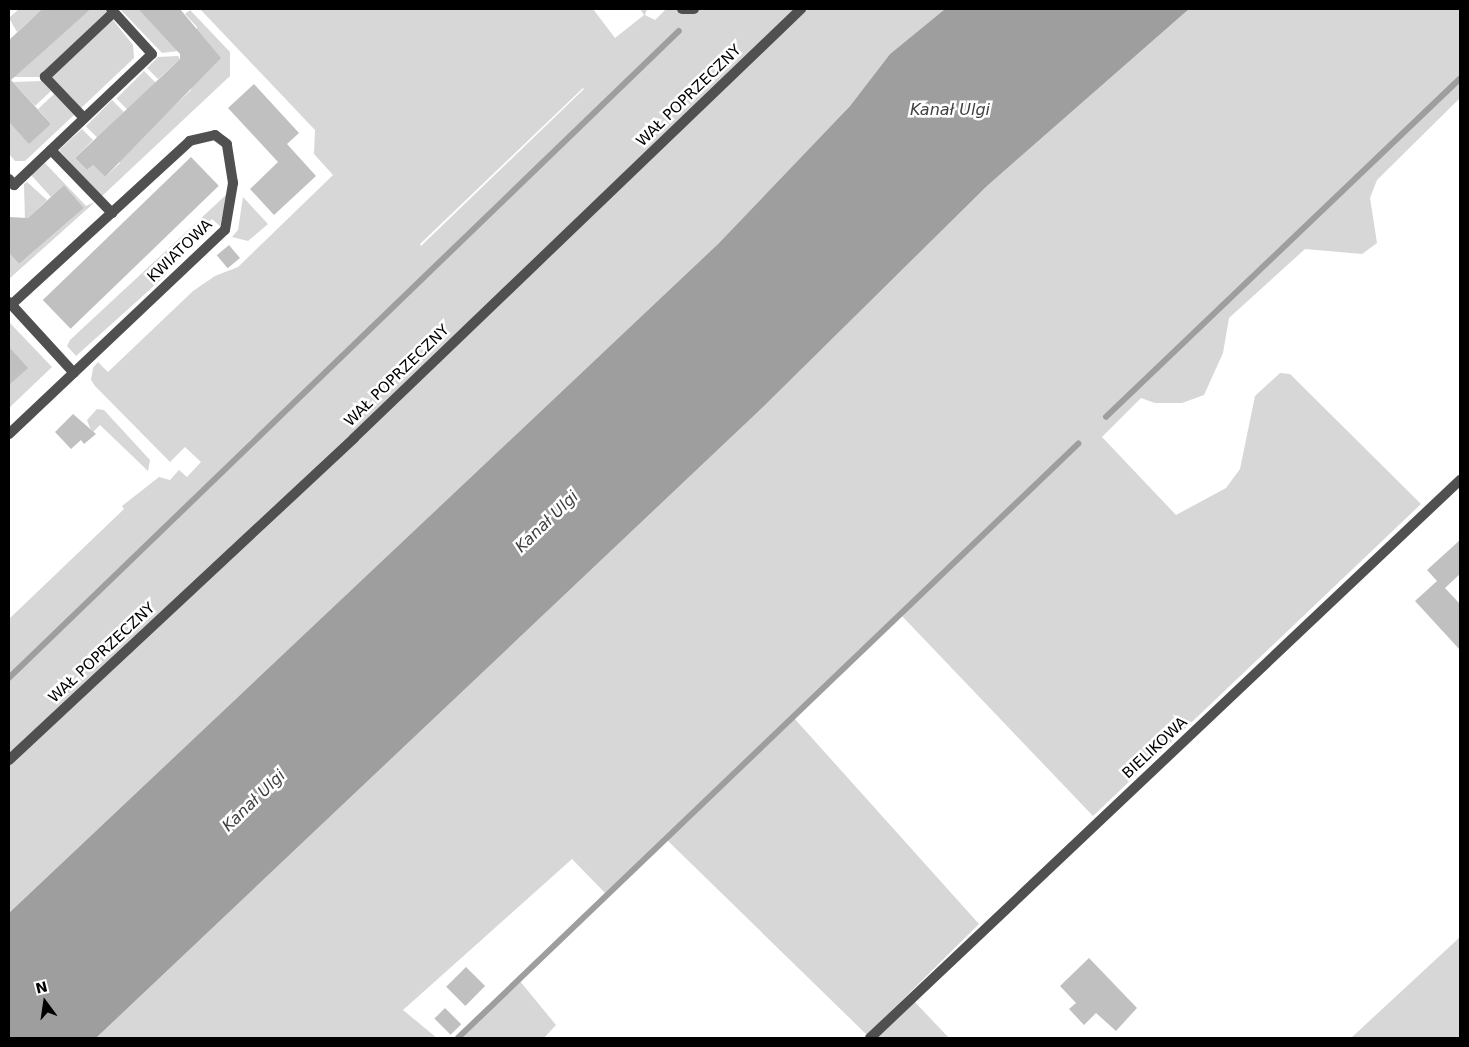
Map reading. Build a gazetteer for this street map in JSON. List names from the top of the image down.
{
  "streets": {
    "street": ["WAŁ POPRZECZNY", "KWIATOWA", "BIELIKOWA"]
  },
  "water": ["Kanał Ulgi"],
  "north": "top"
}
